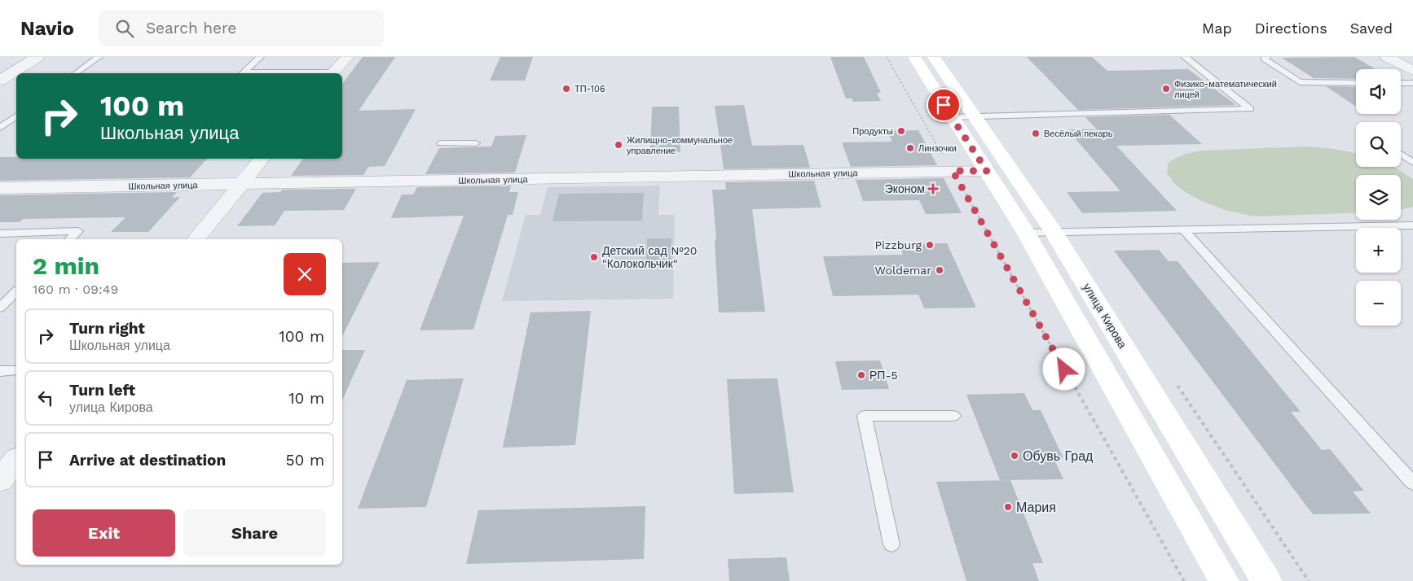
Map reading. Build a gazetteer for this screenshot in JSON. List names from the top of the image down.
{
  "streets": {
    "main road": ["улица Кирова"],
    "street": ["Школьная улица"]
  },
  "places": {
    "other": [
      "ТП-106",
      "Физико-математический лицей",
      "Продукты",
      "Весёлый пекарь",
      "Жилищно-коммунальное управление",
      "Линзочки",
      "Pizzburg",
      "Детский сад №20 \"Колокольчик\"",
      "Woldemar",
      "РП-5",
      "Обувь Град",
      "Мария"
    ],
    "health": ["Эконом"]
  },
  "page": {
    "header": "Navio",
    "search": "Search here",
    "nav": ["Map", "Directions", "Saved"],
    "map_buttons": ["+", "−"],
    "turn": ["100 m", "Школьная улица"],
    "heading": ["2 min", "160 m · 09:49"],
    "list": [
      {
        "name": "Turn right",
        "note": "Школьная улица",
        "value": "100 m"
      },
      {
        "name": "Turn left",
        "note": "улица Кирова",
        "value": "10 m"
      },
      {
        "name": "Arrive at destination",
        "value": "50 m"
      }
    ],
    "buttons": ["Exit", "Share"]
  }
}
